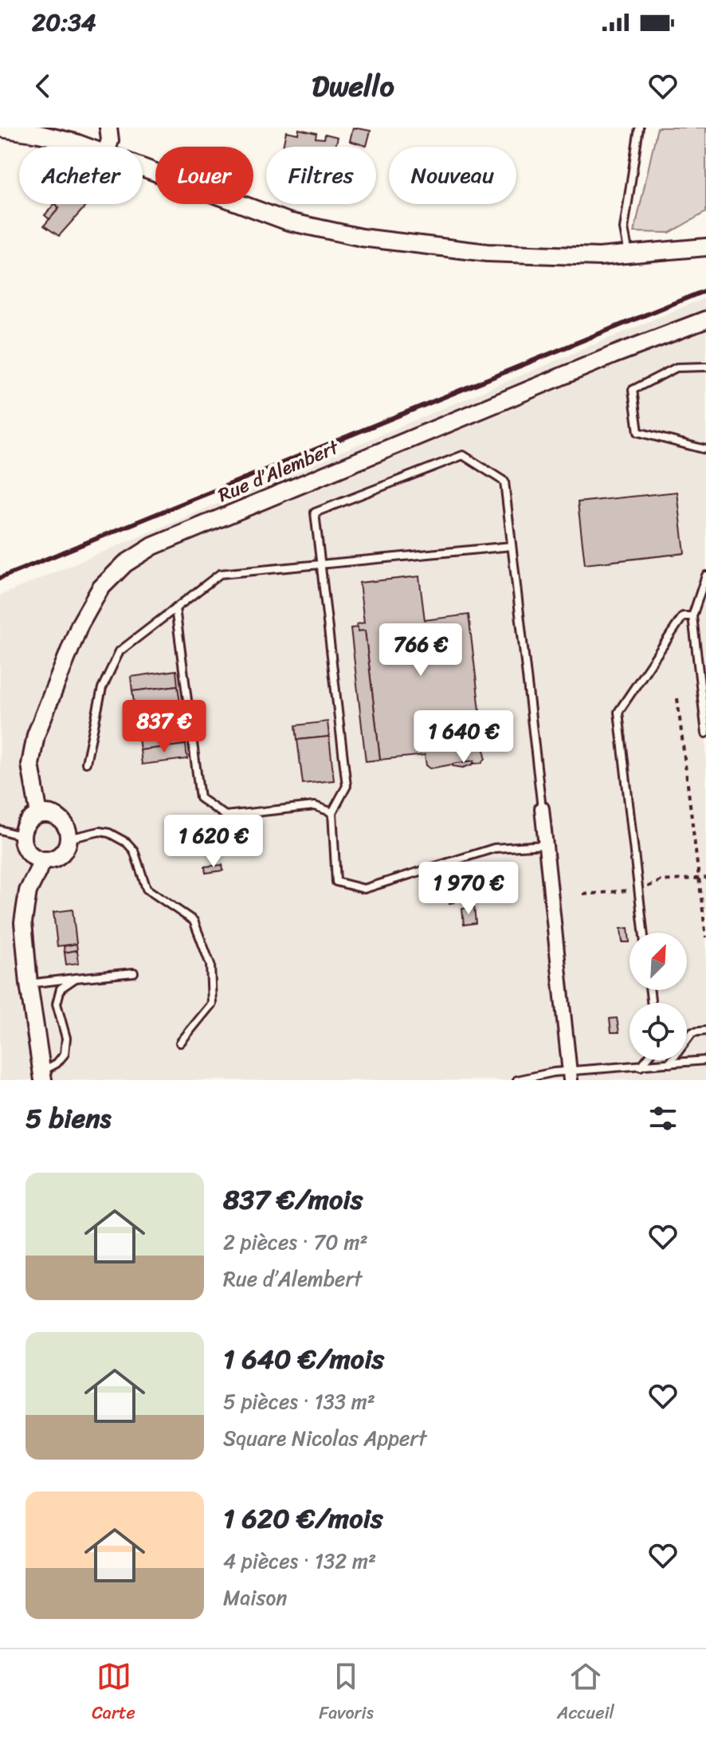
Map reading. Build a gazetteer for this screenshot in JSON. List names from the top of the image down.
{
  "streets": {
    "street": ["Rue d’Alembert"]
  },
  "north": "top right",
  "page": {
    "status": "20:34",
    "header": "Dwello",
    "chip": [
      "Acheter",
      "Louer",
      "Filtres",
      "Nouveau"
    ],
    "price": [
      "766 €",
      "837 €",
      "1 640 €",
      "1 620 €",
      "1 970 €"
    ],
    "heading": "5 biens",
    "list": [
      {
        "name": "837 €/mois",
        "note": "2 pièces · 70 m² · Rue d’Alembert"
      },
      {
        "name": "1 640 €/mois",
        "note": "5 pièces · 133 m² · Square Nicolas Appert"
      },
      {
        "name": "1 620 €/mois",
        "note": "4 pièces · 132 m² · Maison"
      }
    ],
    "tabs": ["Carte", "Favoris", "Accueil"]
  }
}
